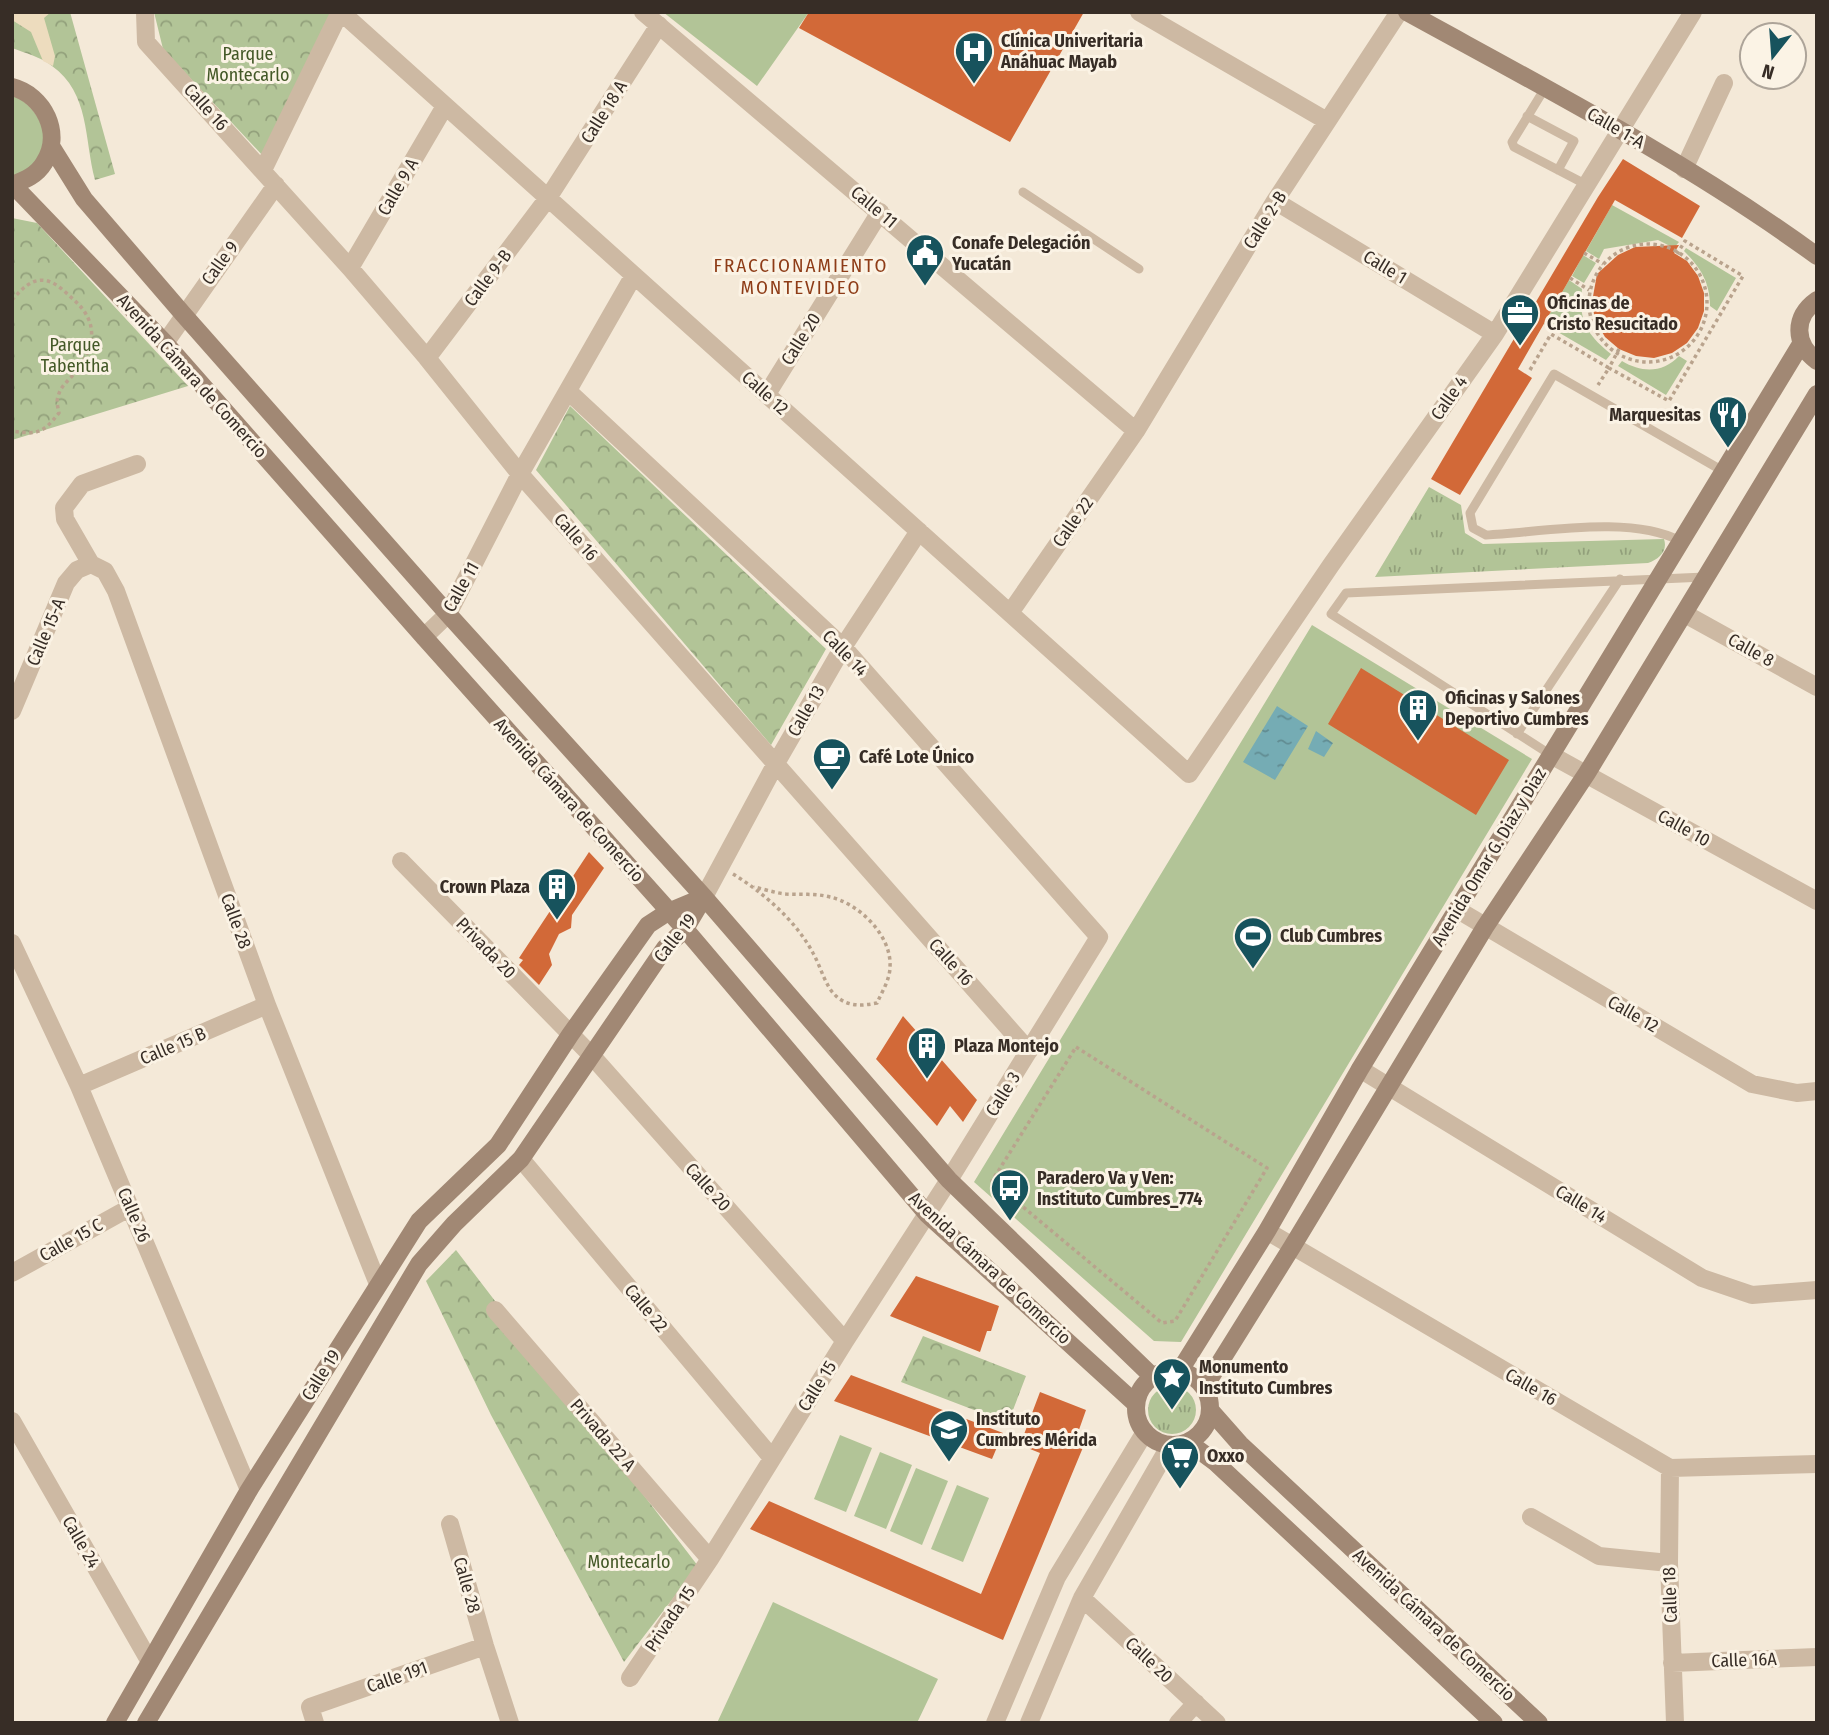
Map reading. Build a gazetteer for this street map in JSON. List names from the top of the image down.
{
  "streets": {
    "street": [
      "Calle 16",
      "Calle 18 A",
      "Calle 1-A",
      "Calle 9 A",
      "Calle 11",
      "Calle 2-B",
      "Calle 9",
      "Calle 1",
      "Calle 9-B",
      "Calle 20",
      "Avenida Cámara de Comercio",
      "Calle 12",
      "Calle 4",
      "Calle 22",
      "Calle 15-A",
      "Calle 8",
      "Calle 14",
      "Calle 13",
      "Calle 10",
      "Avenida Omar G. Diaz y Diaz",
      "Calle 28",
      "Calle 19",
      "Privada 20",
      "Calle 15 B",
      "Calle 3",
      "Calle 26",
      "Calle 15 C",
      "Calle 15",
      "Privada 22 A",
      "Calle 24",
      "Calle 18",
      "Privada 15",
      "Calle 16A",
      "Calle 191"
    ]
  },
  "crossings": [
    ["Calle 16", "Calle 9 A"],
    ["Calle 16", "Calle 11"],
    ["Calle 16", "Calle 9"],
    ["Calle 16", "Calle 9-B"],
    ["Calle 16", "Calle 13"],
    ["Calle 16", "Avenida Omar G. Diaz y Diaz"],
    ["Calle 16", "Calle 3"],
    ["Calle 16", "Calle 18"],
    ["Calle 18 A", "Calle 11"],
    ["Calle 18 A", "Calle 9-B"],
    ["Calle 18 A", "Calle 12"],
    ["Calle 1-A", "Calle 4"],
    ["Calle 9 A", "Calle 12"],
    ["Calle 11", "Calle 2-B"],
    ["Calle 11", "Calle 20"],
    ["Calle 11", "Avenida Cámara de Comercio"],
    ["Calle 11", "Calle 12"],
    ["Calle 11", "Calle 22"],
    ["Calle 11", "Calle 14"],
    ["Calle 2-B", "Calle 1"],
    ["Calle 2-B", "Calle 22"],
    ["Calle 9", "Avenida Cámara de Comercio"],
    ["Calle 1", "Calle 4"],
    ["Calle 9-B", "Calle 12"],
    ["Calle 20", "Calle 12"],
    ["Calle 20", "Calle 19"],
    ["Calle 20", "Privada 20"],
    ["Calle 20", "Calle 15"],
    ["Avenida Cámara de Comercio", "Calle 13"],
    ["Avenida Cámara de Comercio", "Avenida Omar G. Diaz y Diaz"],
    ["Avenida Cámara de Comercio", "Calle 19"],
    ["Avenida Cámara de Comercio", "Calle 3"],
    ["Avenida Cámara de Comercio", "Calle 15"],
    ["Calle 12", "Calle 4"],
    ["Calle 12", "Calle 22"],
    ["Calle 12", "Calle 13"],
    ["Calle 12", "Avenida Omar G. Diaz y Diaz"],
    ["Calle 22", "Calle 19"],
    ["Calle 22", "Calle 15"],
    ["Calle 15-A", "Calle 28"],
    ["Calle 8", "Avenida Omar G. Diaz y Diaz"],
    ["Calle 14", "Calle 13"],
    ["Calle 14", "Avenida Omar G. Diaz y Diaz"],
    ["Calle 14", "Calle 3"],
    ["Calle 13", "Calle 19"],
    ["Calle 10", "Avenida Omar G. Diaz y Diaz"],
    ["Calle 28", "Calle 19"],
    ["Calle 28", "Calle 15 B"],
    ["Calle 28", "Calle 191"],
    ["Calle 19", "Privada 20"],
    ["Calle 19", "Calle 26"],
    ["Calle 19", "Calle 24"],
    ["Calle 15 B", "Calle 26"],
    ["Calle 3", "Calle 15"],
    ["Calle 26", "Calle 15 C"],
    ["Calle 15", "Privada 22 A"],
    ["Calle 15", "Privada 15"],
    ["Privada 22 A", "Privada 15"],
    ["Calle 18", "Calle 16A"]
  ],
  "districts": ["FRACCIONAMIENTO MONTEVIDEO"],
  "parks": ["Parque Montecarlo", "Parque Tabentha", "Montecarlo"],
  "places": {
    "hospital": ["Clínica Univeritaria Anáhuac Mayab"],
    "public building": ["Conafe Delegación Yucatán"],
    "office": ["Oficinas de Cristo Resucitado"],
    "restaurant": ["Marquesitas"],
    "building": ["Oficinas y Salones Deportivo Cumbres", "Crown Plaza", "Plaza Montejo"],
    "cafe": ["Café Lote Único"],
    "sports": ["Club Cumbres"],
    "bus stop": ["Paradero Va y Ven: Instituto Cumbres_774"],
    "place": ["Monumento Instituto Cumbres"],
    "school or university": ["Instituto Cumbres Mérida"],
    "supermarket": ["Oxxo"]
  },
  "north": "bottom"
}
